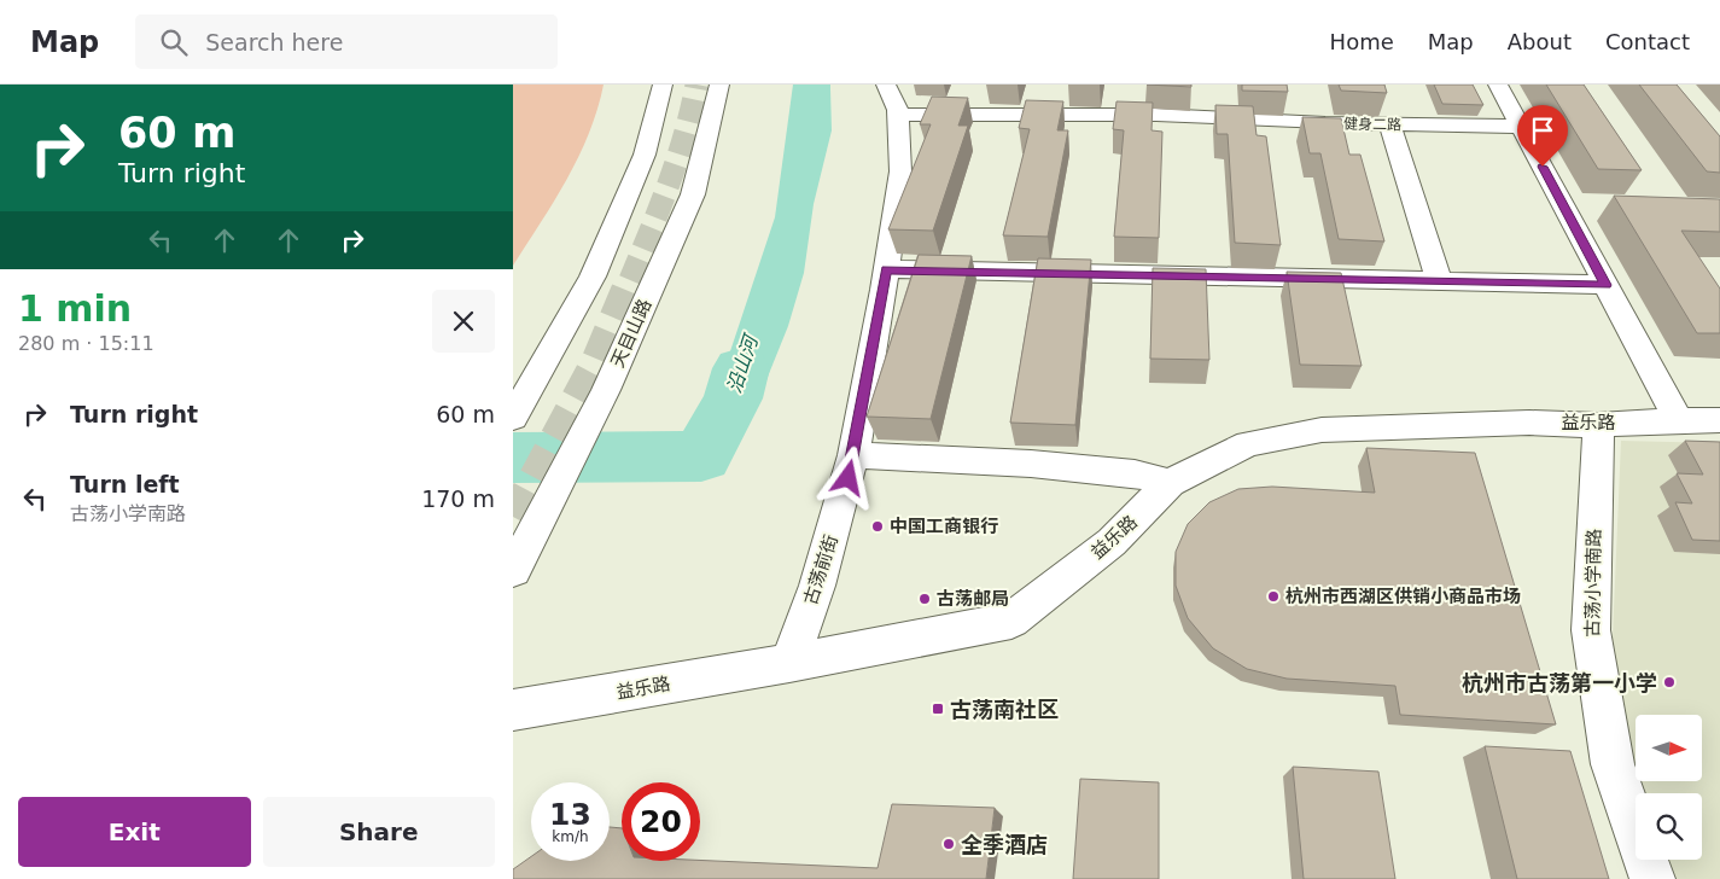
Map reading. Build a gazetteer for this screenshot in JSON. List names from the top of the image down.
{
  "streets": {
    "main road": [
      "健身二路",
      "天目山路",
      "益乐路",
      "古荡前街",
      "古荡小学南路"
    ]
  },
  "crossings": [
    ["健身二路", "古荡前街"],
    ["益乐路", "古荡前街"],
    ["益乐路", "古荡小学南路"]
  ],
  "water": ["沿山河"],
  "places": {
    "other": [
      "中国工商银行",
      "杭州市西湖区供销小商品市场",
      "古荡邮局",
      "杭州市古荡第一小学",
      "全季酒店"
    ],
    "transit": ["古荡南社区"]
  },
  "north": "right",
  "page": {
    "header": "Map",
    "search": "Search here",
    "nav": [
      "Home",
      "Map",
      "About",
      "Contact"
    ],
    "turn": ["60 m", "Turn right"],
    "heading": ["1 min", "280 m · 15:11"],
    "list": [
      {
        "name": "Turn right",
        "value": "60 m"
      },
      {
        "name": "Turn left",
        "note": "古荡小学南路",
        "value": "170 m"
      }
    ],
    "speed": "13 km/h",
    "limit": "20",
    "buttons": ["Exit", "Share"]
  }
}
